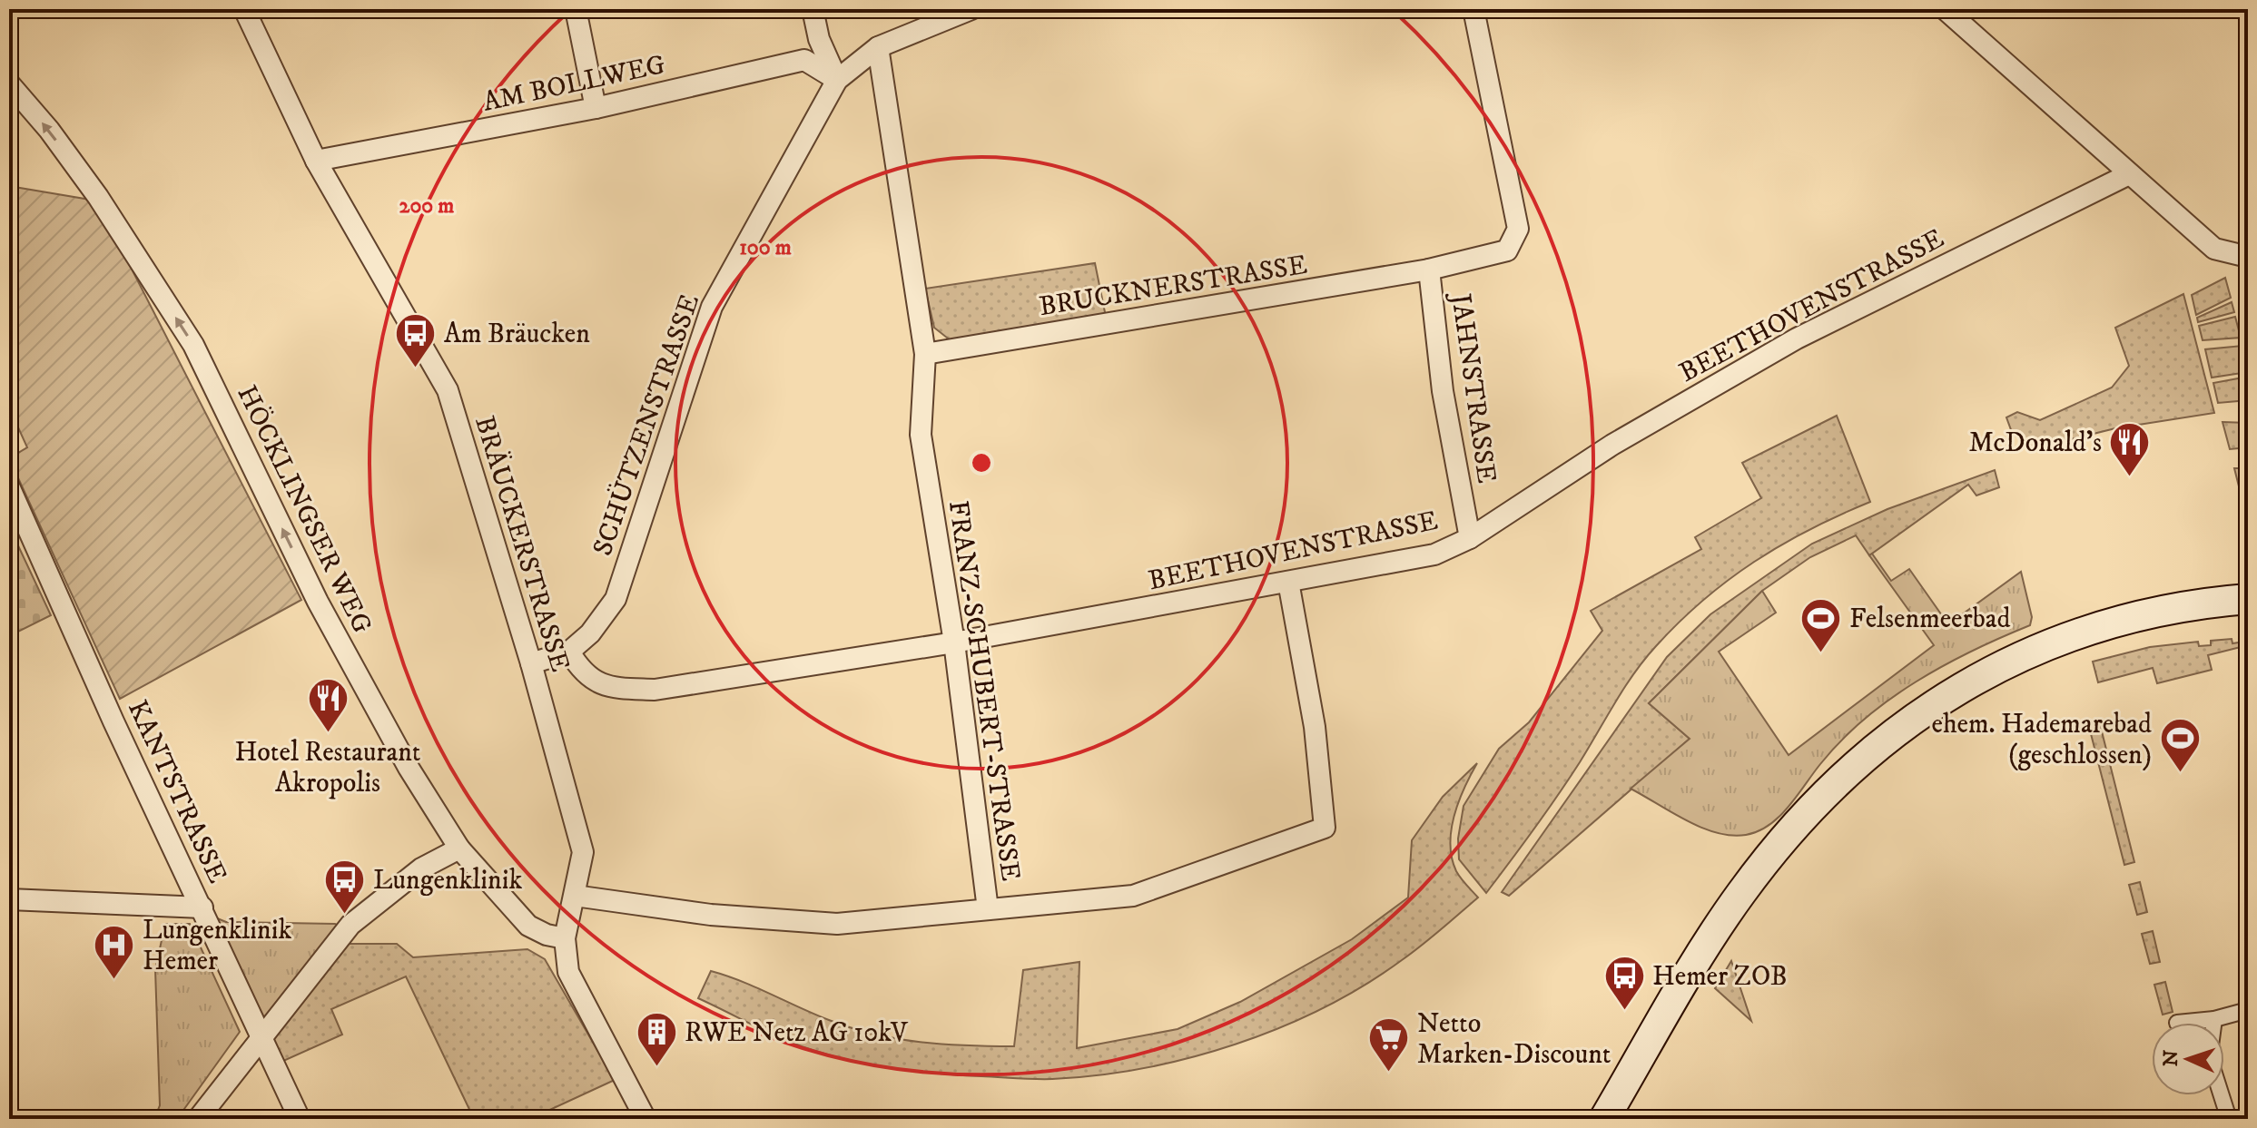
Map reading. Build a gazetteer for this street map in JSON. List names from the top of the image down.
{
  "streets": {
    "street": [
      "AM BOLLWEG",
      "BRUCKNERSTRASSE",
      "BEETHOVENSTRASSE",
      "JAHNSTRASSE",
      "SCHÜTZENSTRASSE",
      "HÖCKLINGSER WEG",
      "BRÄUCKERSTRASSE",
      "FRANZ-SCHUBERT-STRASSE",
      "KANTSTRASSE"
    ]
  },
  "crossings": [
    ["AM BOLLWEG", "SCHÜTZENSTRASSE"],
    ["AM BOLLWEG", "BRÄUCKERSTRASSE"],
    ["BRUCKNERSTRASSE", "JAHNSTRASSE"],
    ["BRUCKNERSTRASSE", "FRANZ-SCHUBERT-STRASSE"],
    ["BEETHOVENSTRASSE", "JAHNSTRASSE"],
    ["BEETHOVENSTRASSE", "SCHÜTZENSTRASSE"],
    ["BEETHOVENSTRASSE", "FRANZ-SCHUBERT-STRASSE"],
    ["SCHÜTZENSTRASSE", "BRÄUCKERSTRASSE"],
    ["SCHÜTZENSTRASSE", "FRANZ-SCHUBERT-STRASSE"],
    ["HÖCKLINGSER WEG", "BRÄUCKERSTRASSE"]
  ],
  "one_way": ["HÖCKLINGSER WEG"],
  "places": {
    "bus stop": ["Am Bräucken", "Lungenklinik", "Hemer ZOB"],
    "restaurant": ["McDonald's", "Hotel Restaurant Akropolis"],
    "sports": ["Felsenmeerbad", "ehem. Hademarebad (geschlossen)"],
    "hospital": ["Lungenklinik Hemer"],
    "building": ["RWE Netz AG 10kV"],
    "supermarket": ["Netto Marken-Discount"]
  },
  "north": "left",
  "rings": ["200 m", "100 m"]
}
